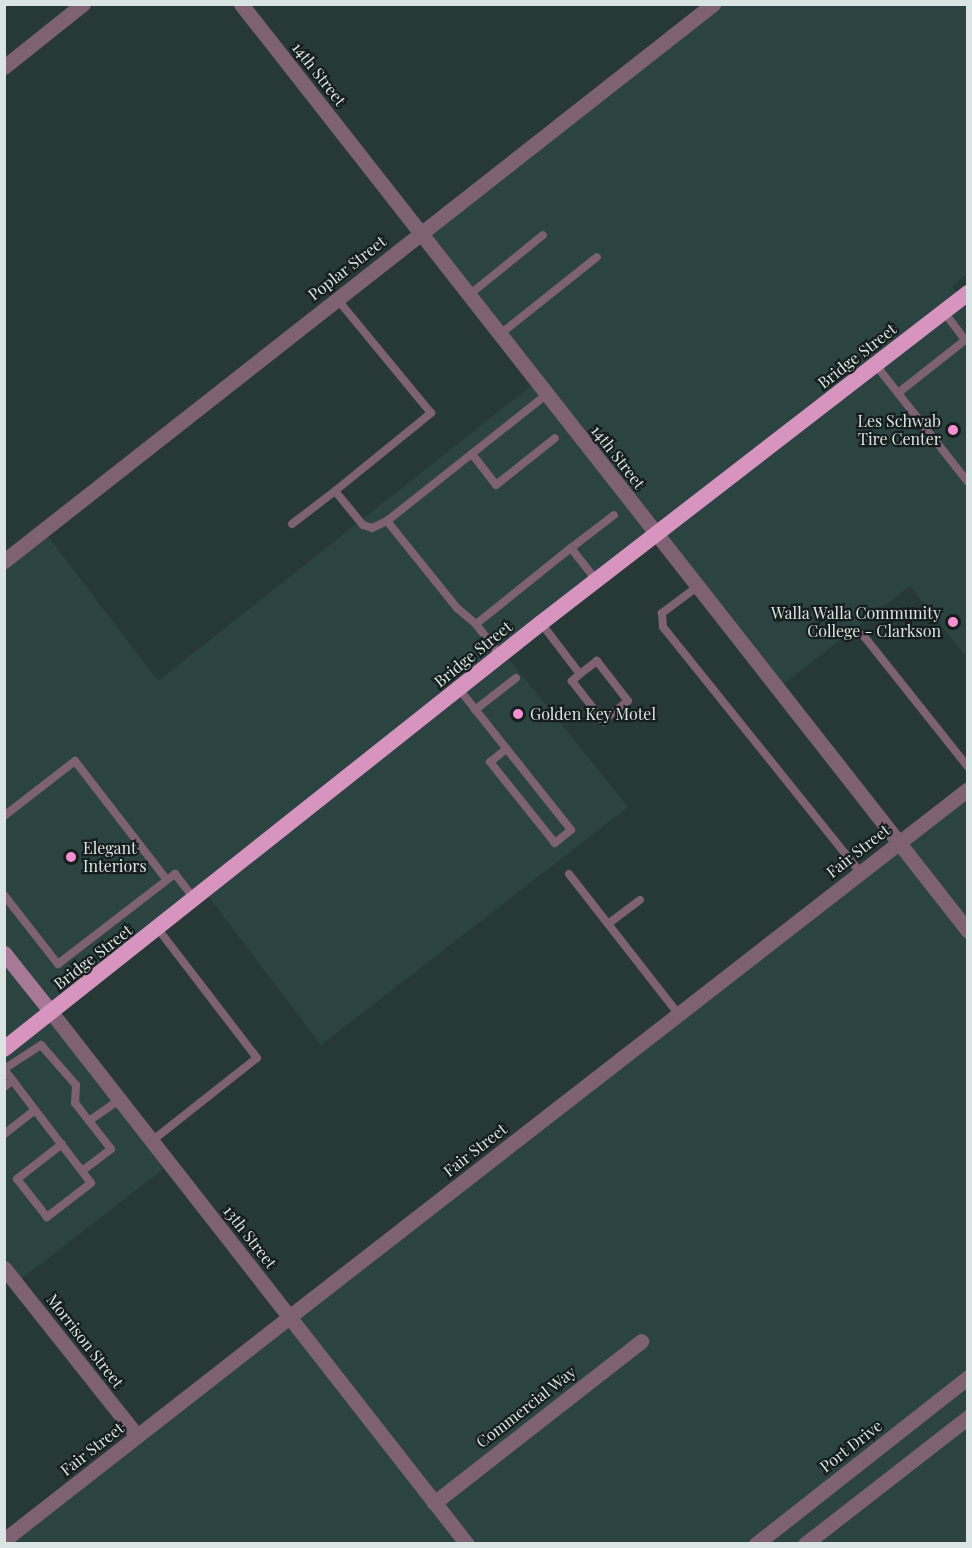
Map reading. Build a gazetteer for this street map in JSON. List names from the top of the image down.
{
  "streets": {
    "highway": ["Bridge Street"],
    "main road": ["13th Street"],
    "street": [
      "14th Street",
      "Poplar Street",
      "Fair Street",
      "Morrison Street",
      "Commercial Way",
      "Port Drive"
    ]
  },
  "crossings": [
    ["14th Street", "Poplar Street"],
    ["14th Street", "Bridge Street"],
    ["14th Street", "Fair Street"],
    ["Bridge Street", "13th Street"],
    ["Fair Street", "13th Street"],
    ["Fair Street", "Morrison Street"],
    ["13th Street", "Commercial Way"]
  ],
  "places": [
    "Les Schwab Tire Center",
    "Walla Walla Community College - Clarkson",
    "Golden Key Motel",
    "Elegant Interiors"
  ]
}
